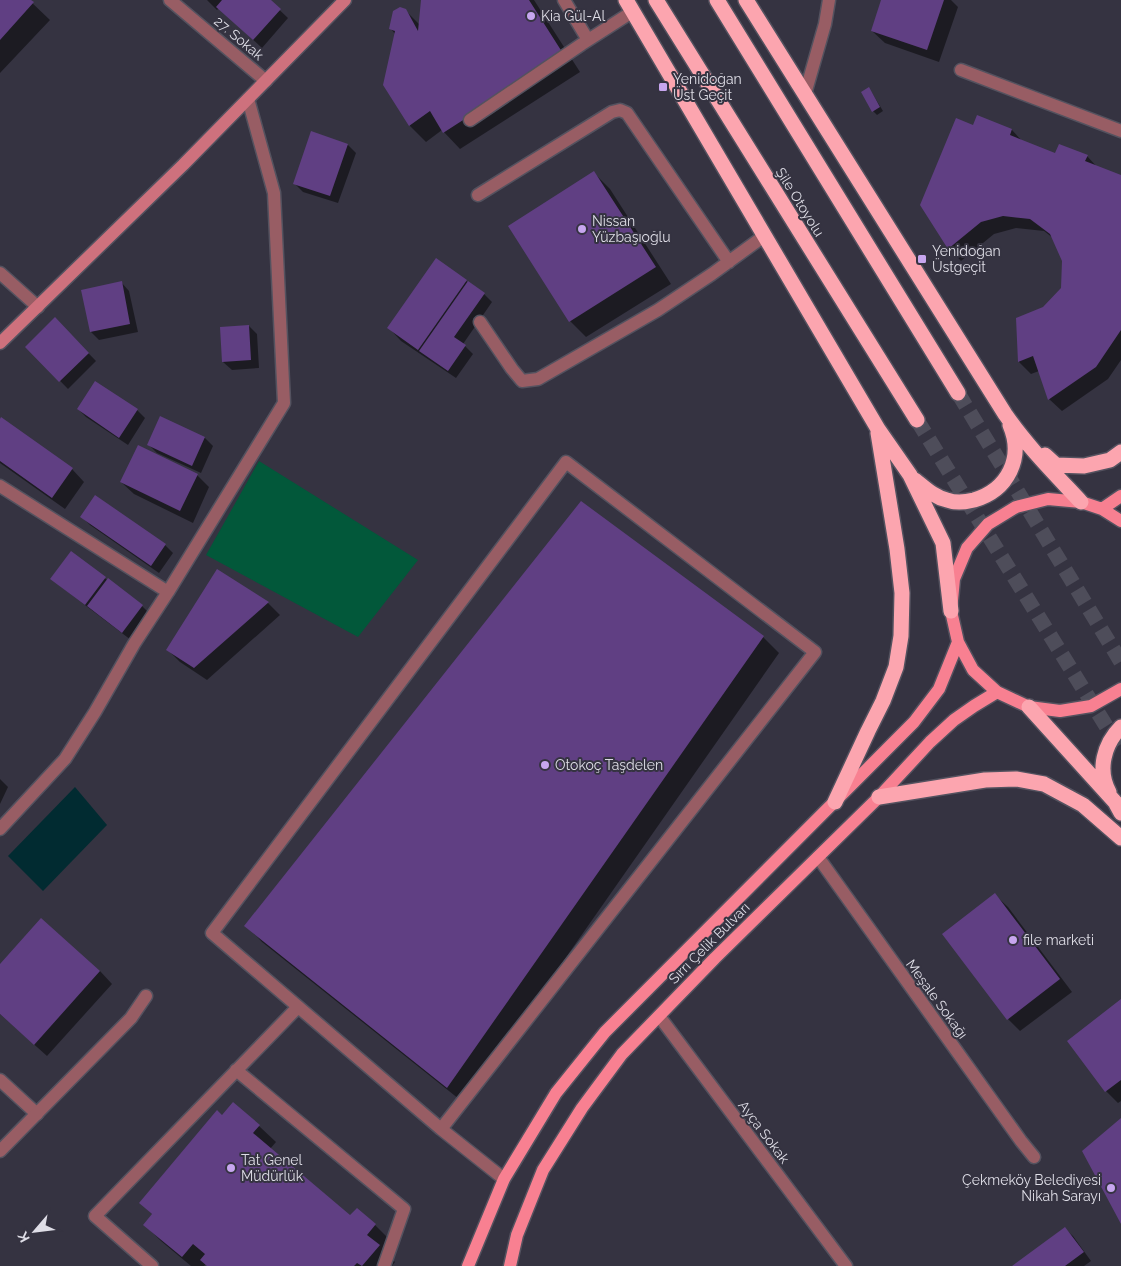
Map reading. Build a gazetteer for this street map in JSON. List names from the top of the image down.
{
  "streets": {
    "highway": ["Şile Otoyolu"],
    "main road": ["Sırrı Çelik Bulvarı"],
    "street": ["27. Sokak", "Meşale Sokağı", "Ayça Sokak"]
  },
  "crossings": [
    ["Sırrı Çelik Bulvarı", "Meşale Sokağı"],
    ["Sırrı Çelik Bulvarı", "Ayça Sokak"]
  ],
  "places": {
    "other": [
      "Kia Gül-Al",
      "Nissan Yüzbaşıoğlu",
      "Otokoç Taşdelen",
      "file marketi",
      "Tat Genel Müdürlük",
      "Çekmeköy Belediyesi Nikah Sarayı"
    ],
    "transit": ["Yenidoğan Üst Geçit", "Yenidoğan Üstgeçit"]
  },
  "north": "bottom left"
}
